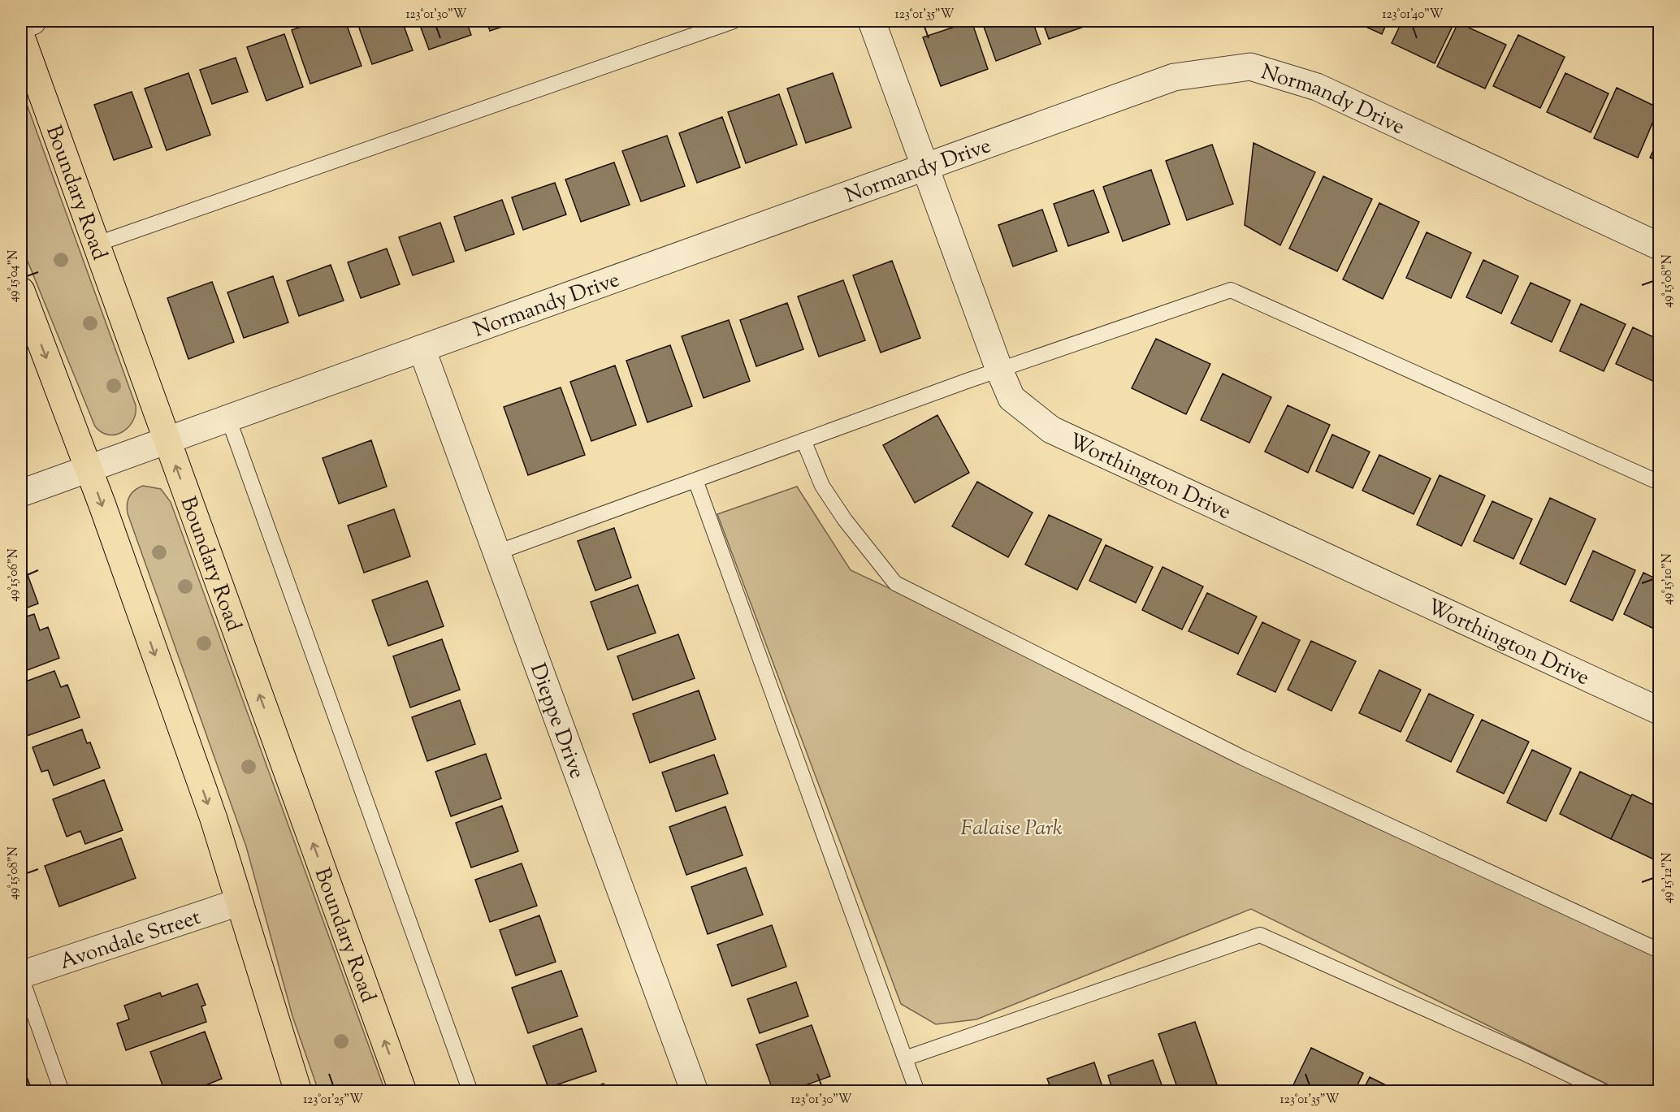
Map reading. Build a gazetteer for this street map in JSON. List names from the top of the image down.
{
  "streets": {
    "main road": ["Boundary Road"],
    "street": [
      "Normandy Drive",
      "Worthington Drive",
      "Dieppe Drive",
      "Avondale Street"
    ]
  },
  "crossings": [
    ["Normandy Drive", "Boundary Road"],
    ["Normandy Drive", "Worthington Drive"],
    ["Normandy Drive", "Dieppe Drive"]
  ],
  "parks": ["Falaise Park"],
  "coordinates": [
    "123°01'30\"W",
    "123°01'35\"W",
    "123°01'40\"W",
    "49°15'04\"N",
    "49°15'08\"N",
    "49°15'06\"N",
    "49°15'10\"N",
    "49°15'12\"N",
    "123°01'25\"W"
  ]
}
